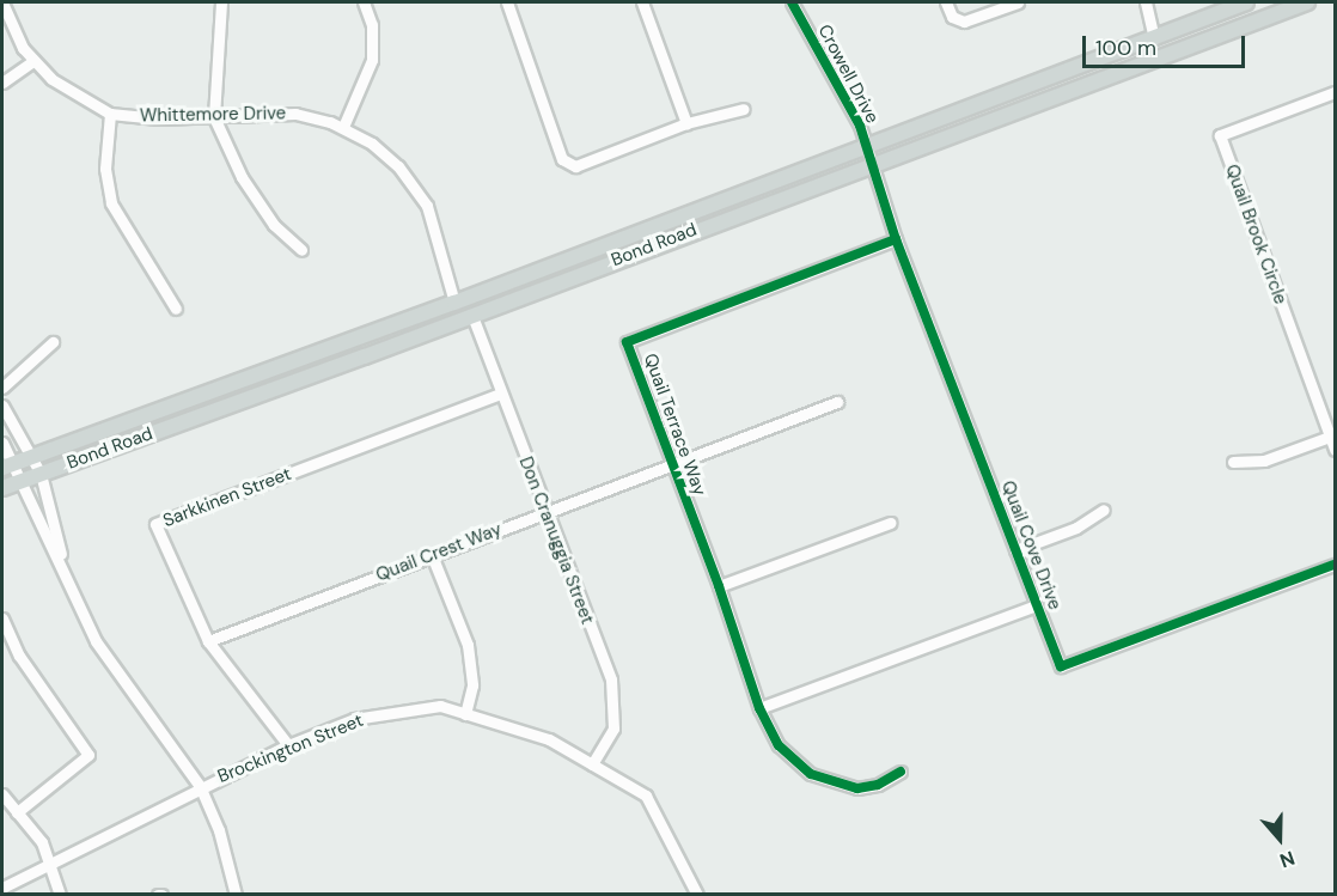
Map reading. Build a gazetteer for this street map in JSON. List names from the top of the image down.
{
  "streets": {
    "main road": ["Bond Road"],
    "street": [
      "Crowell Drive",
      "Whittemore Drive",
      "Quail Brook Circle",
      "Quail Terrace Way",
      "Sarkkinen Street",
      "Don Cranuggia Street",
      "Quail Cove Drive",
      "Quail Crest Way",
      "Brockington Street"
    ]
  },
  "crossings": [
    ["Crowell Drive", "Bond Road"],
    ["Crowell Drive", "Quail Cove Drive"],
    ["Whittemore Drive", "Bond Road"],
    ["Bond Road", "Don Cranuggia Street"],
    ["Bond Road", "Quail Cove Drive"],
    ["Quail Terrace Way", "Quail Cove Drive"],
    ["Quail Terrace Way", "Quail Crest Way"],
    ["Sarkkinen Street", "Don Cranuggia Street"],
    ["Sarkkinen Street", "Quail Crest Way"],
    ["Sarkkinen Street", "Brockington Street"],
    ["Don Cranuggia Street", "Quail Crest Way"],
    ["Don Cranuggia Street", "Brockington Street"]
  ],
  "scale_bar": "100 m",
  "north": "bottom"
}
